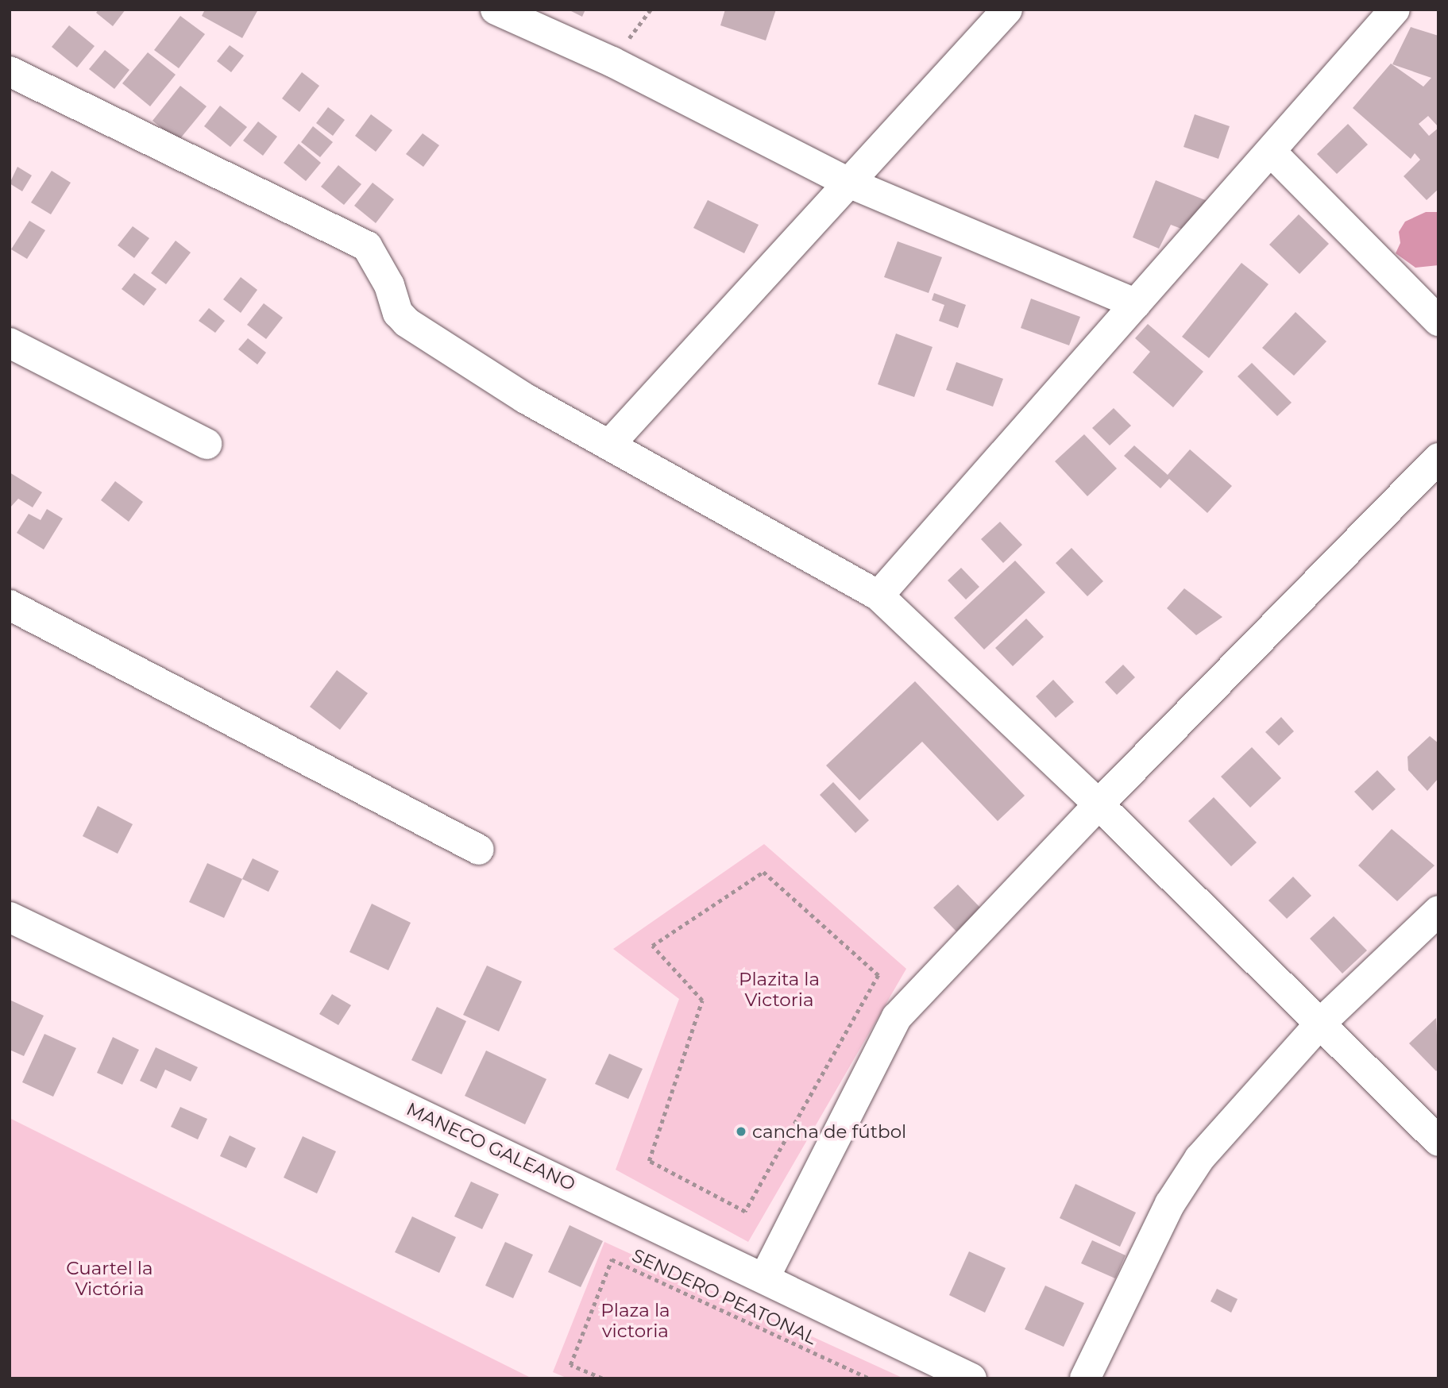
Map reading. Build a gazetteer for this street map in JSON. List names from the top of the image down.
{
  "streets": {
    "street": ["MANECO GALEANO"],
    "path": ["SENDERO PEATONAL"]
  },
  "parks": ["Plazita la Victoria", "Cuartel la Victória", "Plaza la victoria"],
  "places": ["cancha de fútbol"]
}
